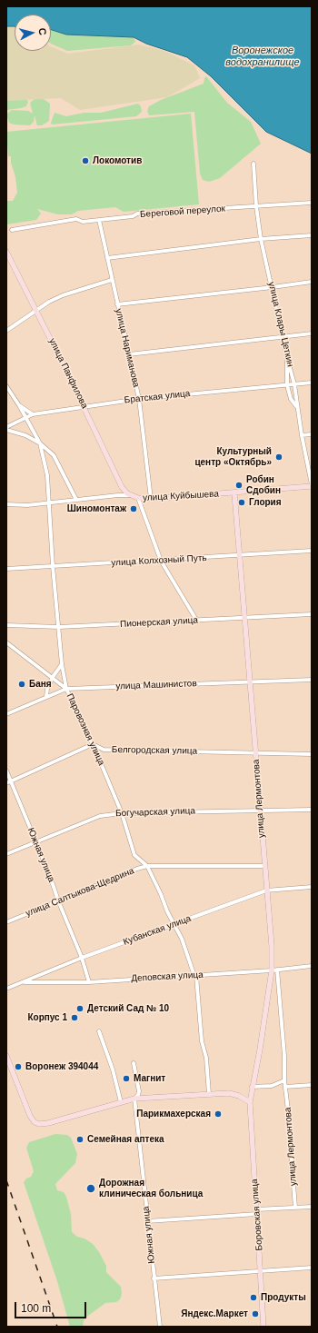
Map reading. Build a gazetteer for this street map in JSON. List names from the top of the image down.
{
  "streets": {
    "street": [
      "Береговой переулок",
      "улица Клары Цеткин",
      "улица Нариманова",
      "улица Панфилова",
      "Братская улица",
      "улица Куйбышева",
      "улица Колхозный Путь",
      "Пионерская улица",
      "улица Машинистов",
      "Паровозная улица",
      "Белгородская улица",
      "улица Лермонтова",
      "Богучарская улица",
      "Южная улица",
      "улица Салтыкова-Щедрина",
      "Кубанская улица",
      "Деповская улица",
      "Боровская улица"
    ]
  },
  "crossings": [
    ["Береговой переулок", "улица Клары Цеткин"],
    ["Береговой переулок", "улица Нариманова"],
    ["улица Клары Цеткин", "Братская улица"],
    ["улица Клары Цеткин", "улица Куйбышева"],
    ["улица Нариманова", "Братская улица"],
    ["улица Нариманова", "улица Куйбышева"],
    ["улица Панфилова", "Братская улица"],
    ["улица Панфилова", "улица Куйбышева"],
    ["Братская улица", "Паровозная улица"],
    ["улица Куйбышева", "Паровозная улица"],
    ["улица Куйбышева", "улица Лермонтова"],
    ["улица Колхозный Путь", "Паровозная улица"],
    ["улица Колхозный Путь", "улица Лермонтова"],
    ["Пионерская улица", "Паровозная улица"],
    ["Пионерская улица", "улица Лермонтова"],
    ["улица Машинистов", "Паровозная улица"],
    ["улица Машинистов", "улица Лермонтова"],
    ["Паровозная улица", "Белгородская улица"],
    ["Паровозная улица", "Богучарская улица"],
    ["Паровозная улица", "улица Салтыкова-Щедрина"],
    ["Паровозная улица", "Кубанская улица"],
    ["Паровозная улица", "Деповская улица"],
    ["Белгородская улица", "улица Лермонтова"],
    ["улица Лермонтова", "Богучарская улица"],
    ["улица Лермонтова", "улица Салтыкова-Щедрина"],
    ["улица Лермонтова", "Кубанская улица"],
    ["улица Лермонтова", "Деповская улица"],
    ["улица Лермонтова", "Боровская улица"],
    ["Богучарская улица", "Южная улица"],
    ["Южная улица", "улица Салтыкова-Щедрина"],
    ["Южная улица", "Кубанская улица"],
    ["Южная улица", "Деповская улица"],
    ["Кубанская улица", "Деповская улица"]
  ],
  "water": ["Воронежское водохранилище"],
  "places": [
    "Локомотив",
    "Культурный центр «Октябрь»",
    "Робин Сдобин",
    "Глория",
    "Шиномонтаж",
    "Баня",
    "Детский Сад № 10",
    "Корпус 1",
    "Воронеж 394044",
    "Магнит",
    "Парикмахерская",
    "Семейная аптека",
    "Дорожная клиническая больница",
    "Продукты",
    "Яндекс.Маркет"
  ],
  "scale_bar": "100 m",
  "north": "right"
}
